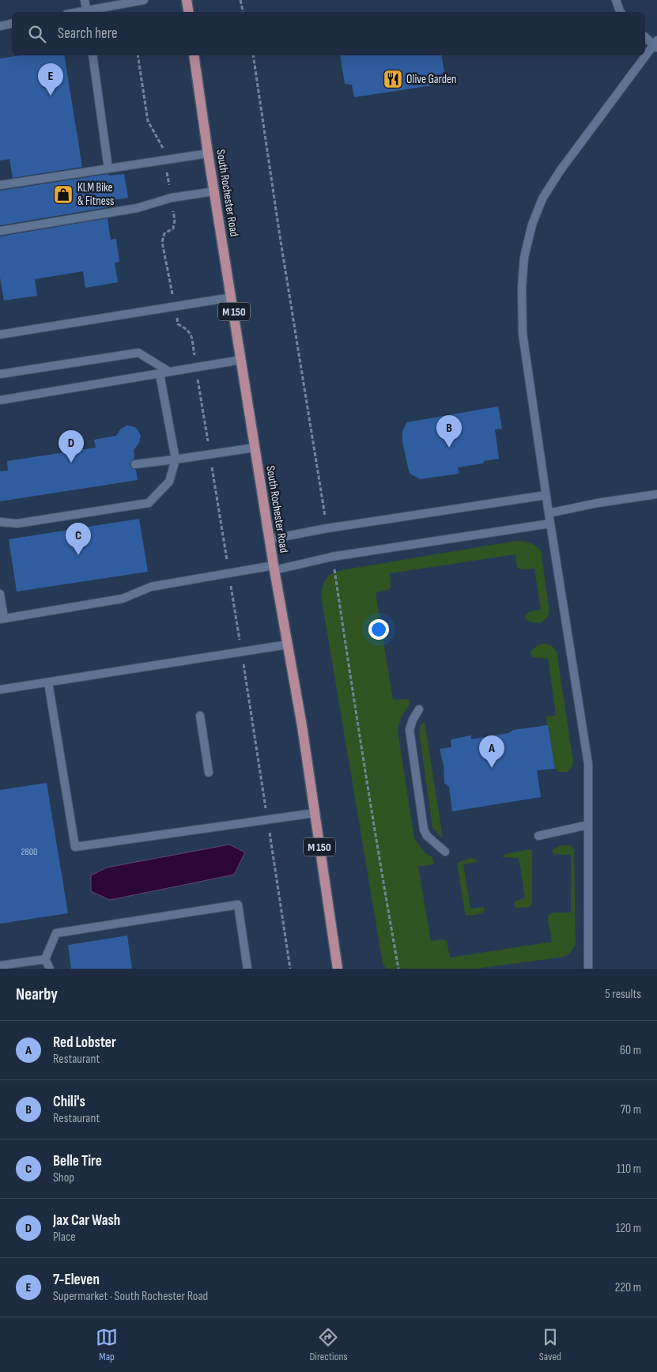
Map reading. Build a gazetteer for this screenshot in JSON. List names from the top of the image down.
{
  "streets": {
    "main road": ["South Rochester Road", "M 150"]
  },
  "places": {
    "restaurant": ["Olive Garden"],
    "shop": ["KLM Bike & Fitness"]
  },
  "house_numbers": ["2800"],
  "page": {
    "search": "Search here",
    "pins": [
      "E",
      "B",
      "D",
      "C",
      "A"
    ],
    "heading": ["Nearby", "5 results"],
    "list": [
      {
        "mark": "A",
        "name": "Red Lobster",
        "note": "Restaurant",
        "value": "60 m"
      },
      {
        "mark": "B",
        "name": "Chili's",
        "note": "Restaurant",
        "value": "70 m"
      },
      {
        "mark": "C",
        "name": "Belle Tire",
        "note": "Shop",
        "value": "110 m"
      },
      {
        "mark": "D",
        "name": "Jax Car Wash",
        "note": "Place",
        "value": "120 m"
      },
      {
        "mark": "E",
        "name": "7-Eleven",
        "note": "Supermarket · South Rochester Road",
        "value": "220 m"
      }
    ],
    "nav": ["Map", "Directions", "Saved"]
  }
}
